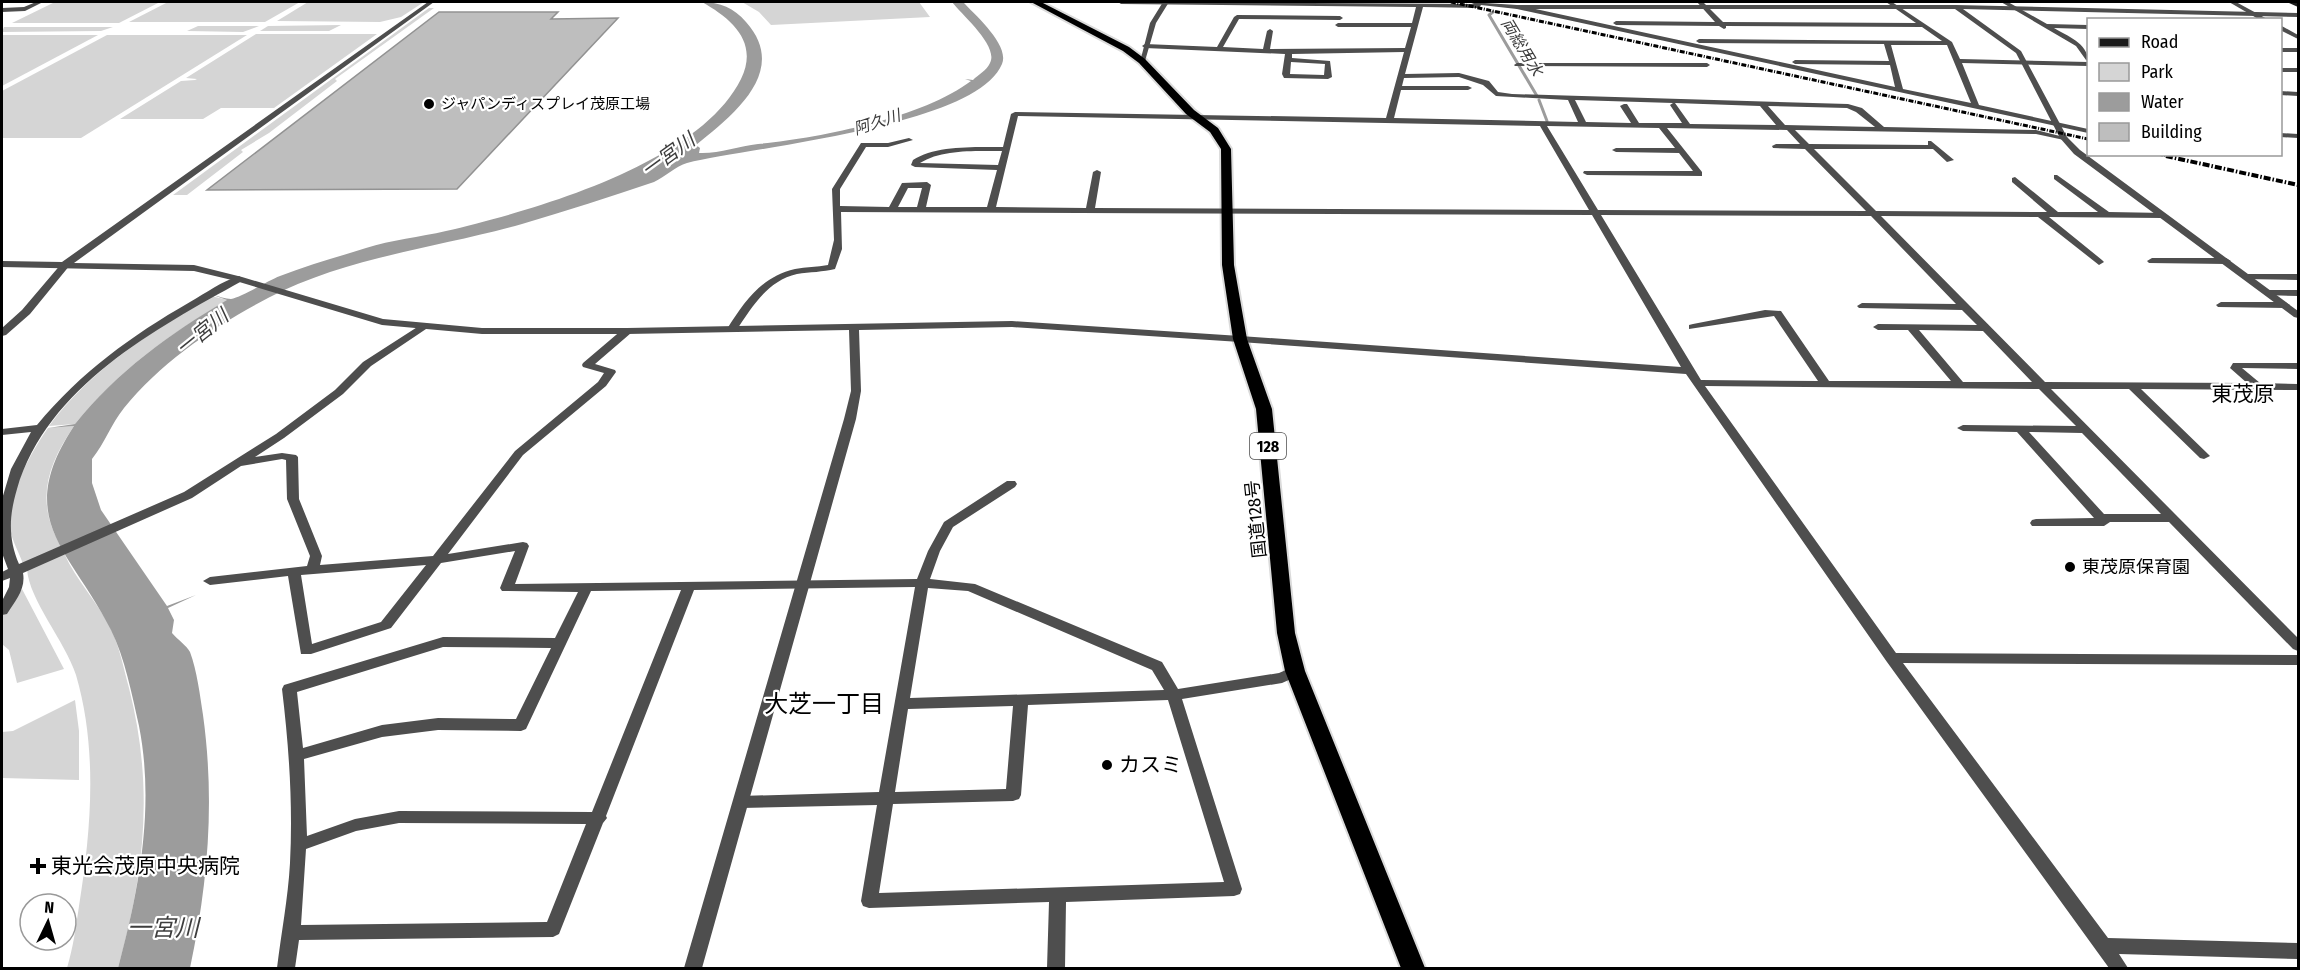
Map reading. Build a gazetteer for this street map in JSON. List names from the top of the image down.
{
  "streets": {
    "highway": ["128", "国道128号"]
  },
  "districts": ["東茂原", "大芝一丁目"],
  "water": ["両総用水", "阿久川", "一宮川"],
  "places": {
    "other": ["ジャパンディスプレイ茂原工場", "東茂原保育園", "カスミ"],
    "health": ["東光会茂原中央病院"]
  },
  "legend": [
    "Road",
    "Park",
    "Water",
    "Building"
  ],
  "north": "top"
}
